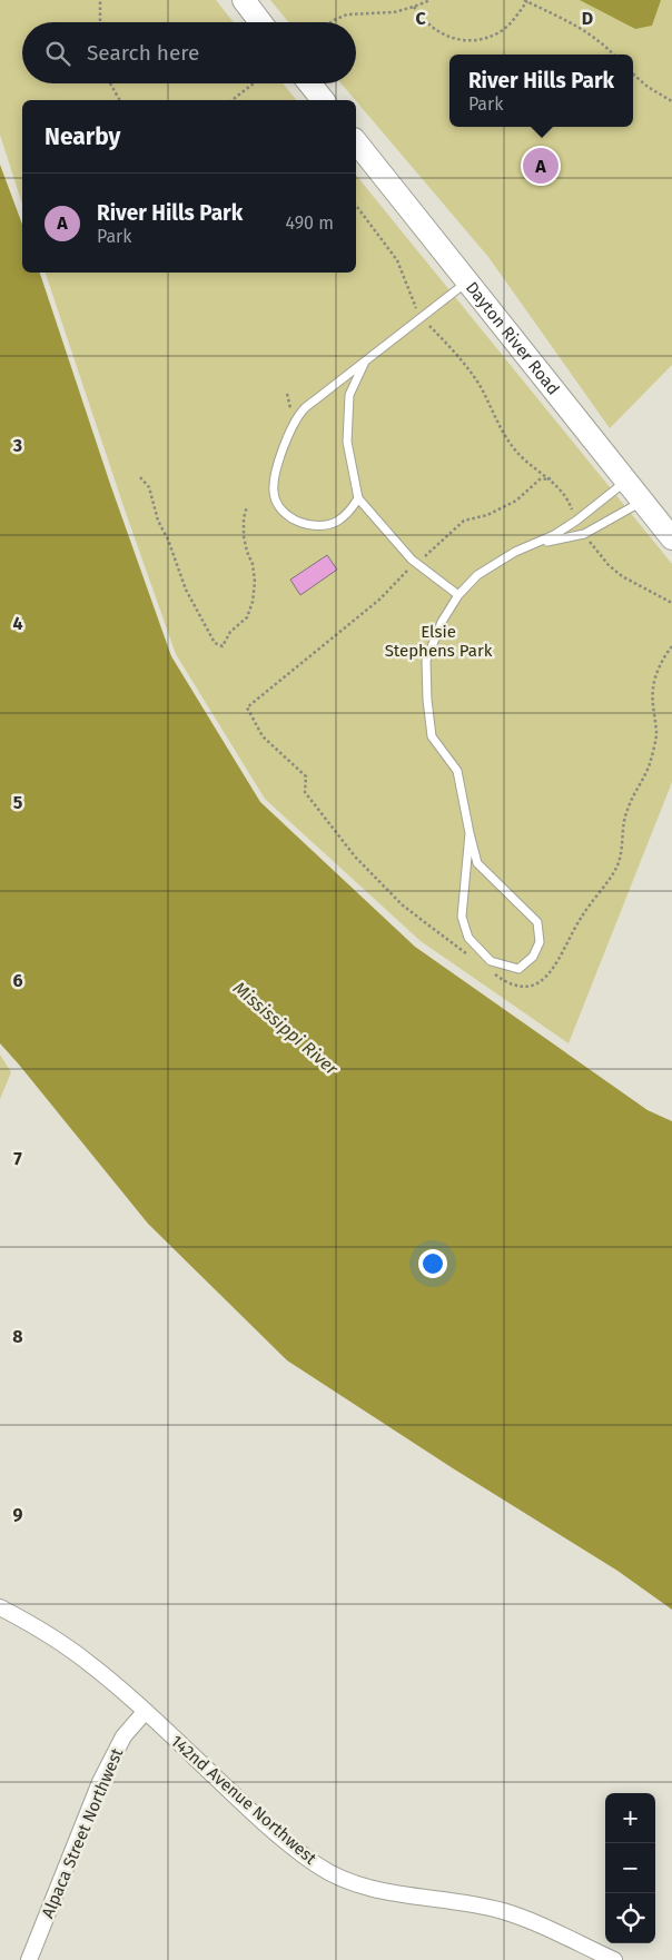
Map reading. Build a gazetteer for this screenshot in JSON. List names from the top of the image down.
{
  "streets": {
    "main road": ["Dayton River Road"],
    "street": ["142nd Avenue Northwest", "Alpaca Street Northwest"]
  },
  "crossings": [
    ["142nd Avenue Northwest", "Alpaca Street Northwest"]
  ],
  "water": ["Mississippi River"],
  "parks": ["Elsie Stephens Park"],
  "page": {
    "search": "Search here",
    "popup": ["River Hills Park", "Park"],
    "heading": "Nearby",
    "pins": "A",
    "list": [
      {
        "mark": "A",
        "name": "River Hills Park",
        "note": "Park",
        "value": "490 m"
      }
    ],
    "map_buttons": ["+", "−"]
  },
  "grid": {
    "columns": ["C", "D"],
    "rows": [
      "3",
      "4",
      "5",
      "6",
      "7",
      "8",
      "9"
    ]
  }
}
